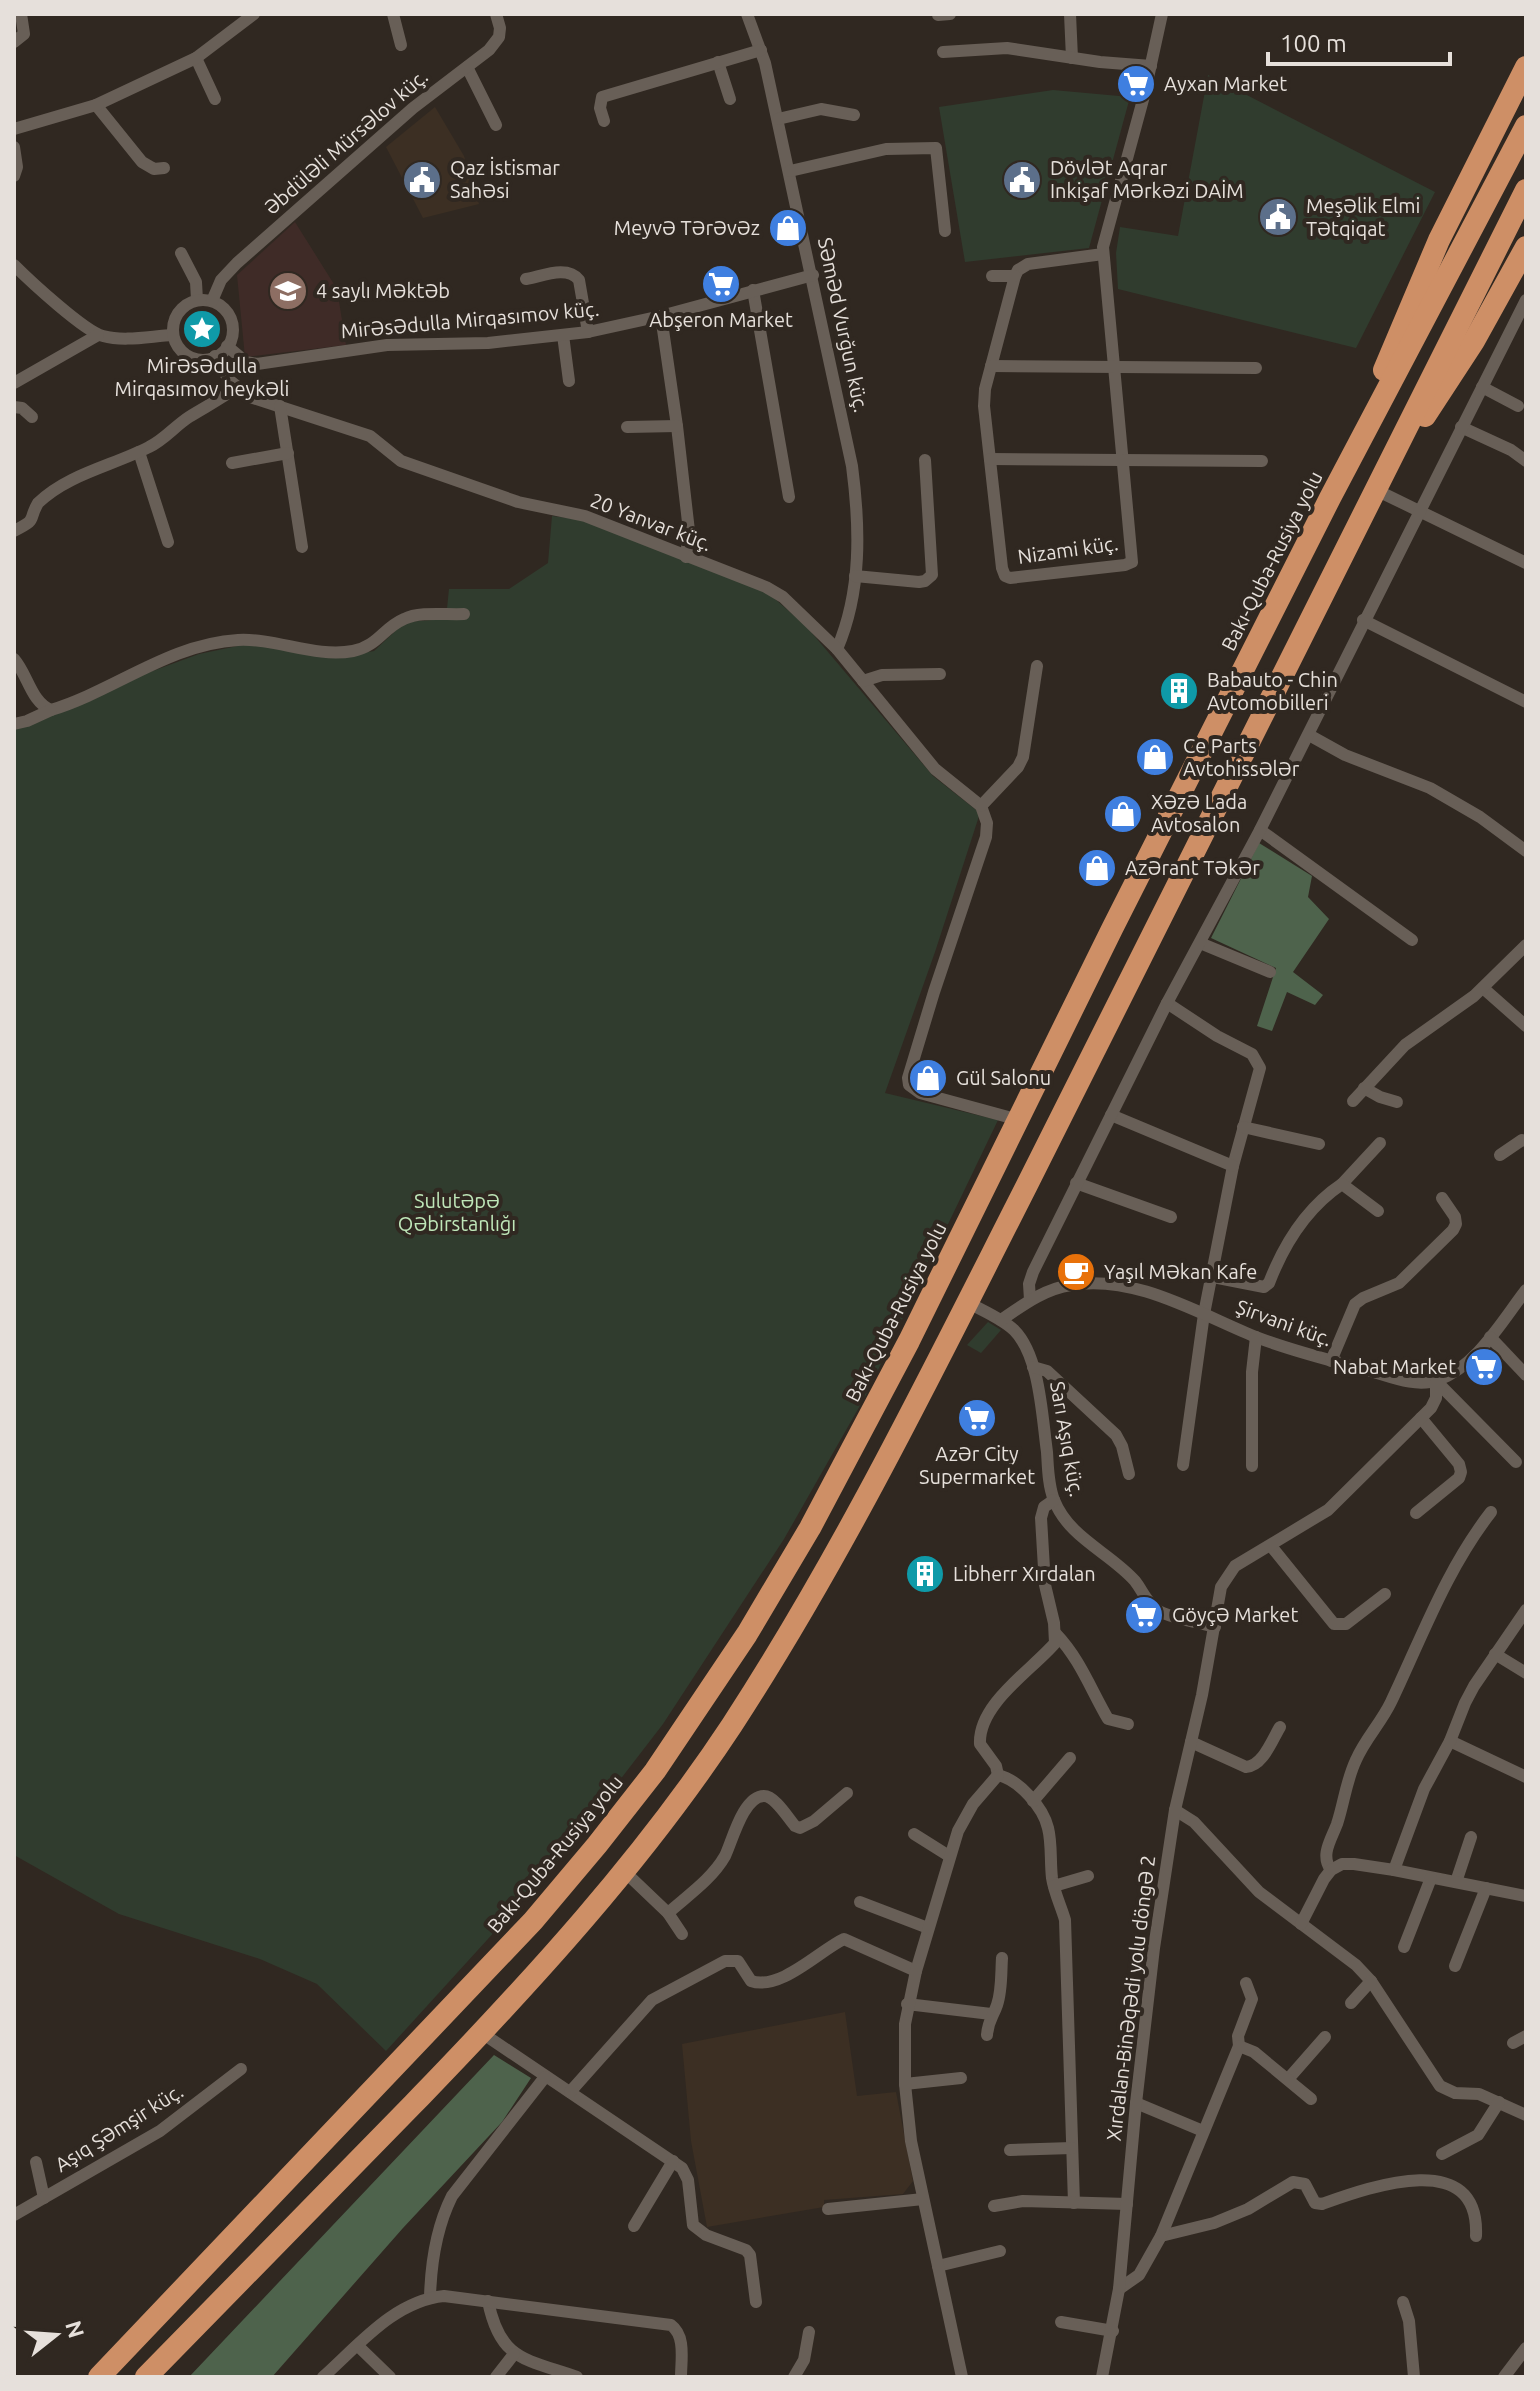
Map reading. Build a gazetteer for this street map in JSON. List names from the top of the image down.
{
  "streets": {
    "highway": ["Bakı-Quba-Rusiya yolu"],
    "street": [
      "Əbdüləli Mürsəlov küç.",
      "Mirəsədulla Mirqasımov küç.",
      "Səməd Vurğun küç.",
      "20 Yanvar küç.",
      "Nizami küç.",
      "Şirvani küç.",
      "Sarı Aşıq küç.",
      "Xırdalan-Binəqədi yolu döngə 2",
      "Aşıq Şəmşir küç."
    ]
  },
  "crossings": [
    ["Əbdüləli Mürsəlov küç.", "Mirəsədulla Mirqasımov küç."],
    ["Əbdüləli Mürsəlov küç.", "20 Yanvar küç."],
    ["Mirəsədulla Mirqasımov küç.", "Səməd Vurğun küç."],
    ["Mirəsədulla Mirqasımov küç.", "20 Yanvar küç."],
    ["Səməd Vurğun küç.", "20 Yanvar küç."],
    ["Şirvani küç.", "Sarı Aşıq küç."],
    ["Sarı Aşıq küç.", "Xırdalan-Binəqədi yolu döngə 2"]
  ],
  "parks": ["Sulutəpə Qəbirstanlığı"],
  "places": {
    "supermarket": [
      "Ayxan Market",
      "Abşeron Market",
      "Nabat Market",
      "Azər City Supermarket",
      "Göyçə Market"
    ],
    "public building": ["Qaz İstismar Sahəsi", "Dövlət Aqrar Inkişaf Mərkəzi DAİM", "Meşəlik Elmi Tətqiqat"],
    "shop": [
      "Meyvə Tərəvəz",
      "Ce Parts Avtohissələr",
      "Xəzə Lada Avtosalon",
      "Azərant Təkər",
      "Gül Salonu"
    ],
    "school or university": ["4 saylı Məktəb"],
    "place": ["Mirəsədulla Mirqasımov heykəli"],
    "building": ["Babauto - Chin Avtomobilleri", "Libherr Xırdalan"],
    "cafe": ["Yaşıl Məkan Kafe"]
  },
  "scale_bar": "100 m",
  "north": "right"
}
